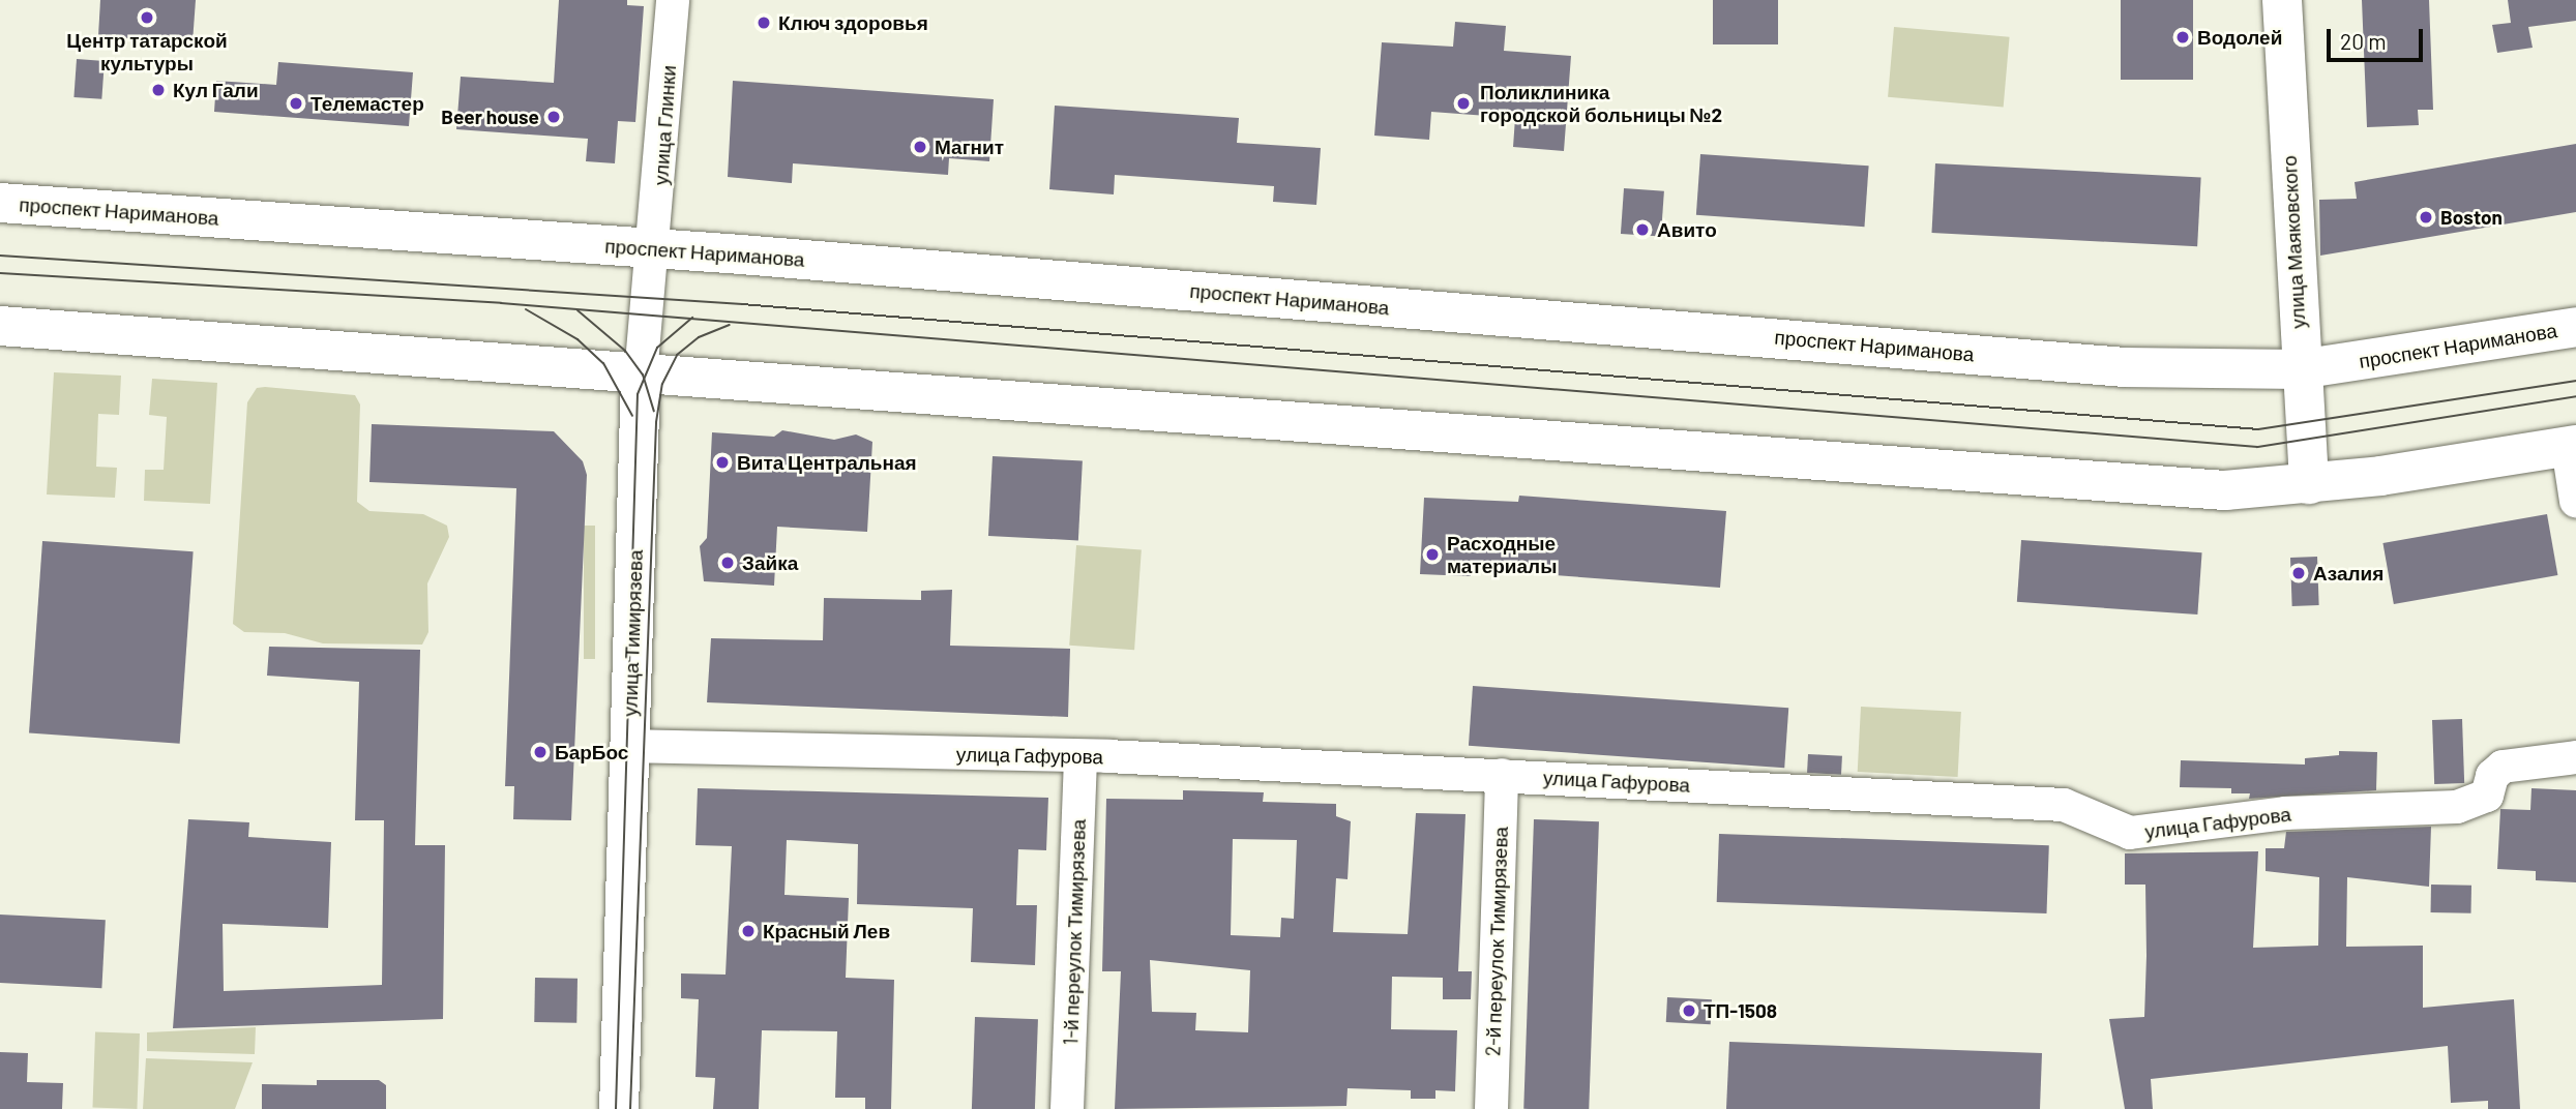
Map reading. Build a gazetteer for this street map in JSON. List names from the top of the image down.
{
  "streets": {
    "main road": ["проспект Нариманова", "улица Маяковского", "улица Тимирязева"],
    "street": [
      "улица Глинки",
      "улица Гафурова",
      "1-й переулок Тимирязева",
      "2-й переулок Тимирязева"
    ]
  },
  "crossings": [
    ["улица Глинки", "проспект Нариманова"],
    ["улица Глинки", "улица Тимирязева"],
    ["проспект Нариманова", "улица Маяковского"],
    ["улица Тимирязева", "улица Гафурова"],
    ["улица Гафурова", "1-й переулок Тимирязева"],
    ["улица Гафурова", "2-й переулок Тимирязева"]
  ],
  "places": [
    "Центр татарской культуры",
    "Ключ здоровья",
    "Водолей",
    "Кул Гали",
    "Телемастер",
    "Поликлиника городской больницы №2",
    "Beer house",
    "Магнит",
    "Boston",
    "Авито",
    "Вита Центральная",
    "Расходные материалы",
    "Зайка",
    "Азалия",
    "БарБос",
    "Красный Лев",
    "ТП-1508"
  ],
  "scale_bar": "20 m"
}
